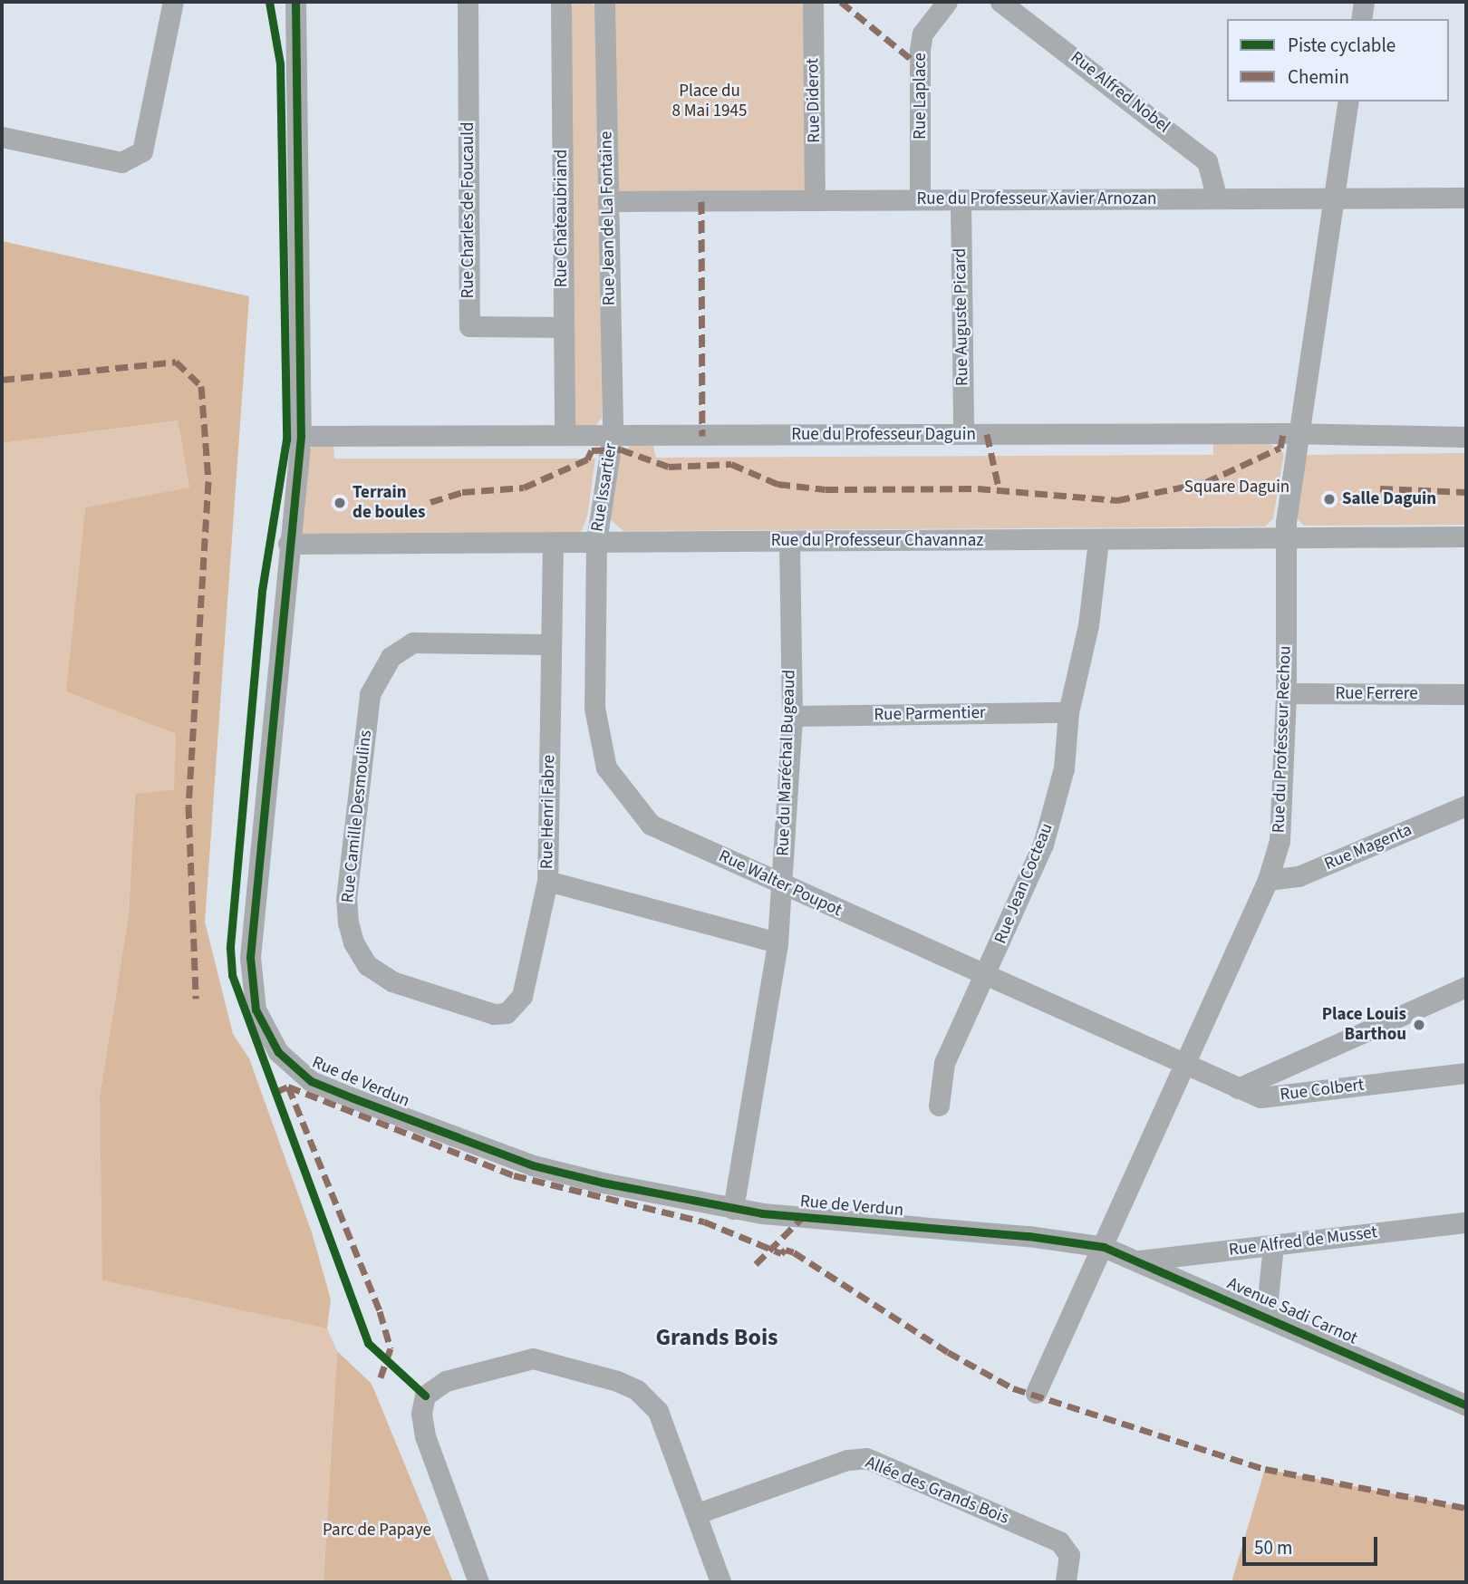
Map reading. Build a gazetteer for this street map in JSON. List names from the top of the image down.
{
  "streets": {
    "street": [
      "Rue Alfred Nobel",
      "Rue Laplace",
      "Rue Diderot",
      "Rue du Professeur Xavier Arnozan",
      "Rue Charles de Foucauld",
      "Rue Chateaubriand",
      "Rue Jean de La Fontaine",
      "Rue Auguste Picard",
      "Rue du Professeur Daguin",
      "Rue Issartier",
      "Rue du Professeur Chavannaz",
      "Rue Ferrere",
      "Rue Parmentier",
      "Rue du Professeur Rechou",
      "Rue du Maréchal Bugeaud",
      "Rue Henri Fabre",
      "Rue Camille Desmoulins",
      "Rue Magenta",
      "Rue Walter Poupot",
      "Rue Jean Cocteau",
      "Rue de Verdun",
      "Rue Colbert",
      "Rue Alfred de Musset",
      "Avenue Sadi Carnot",
      "Allée des Grands Bois"
    ]
  },
  "crossings": [
    ["Rue Alfred Nobel", "Rue du Professeur Xavier Arnozan"],
    ["Rue Laplace", "Rue du Professeur Xavier Arnozan"],
    ["Rue Diderot", "Rue du Professeur Xavier Arnozan"],
    ["Rue du Professeur Xavier Arnozan", "Rue Jean de La Fontaine"],
    ["Rue du Professeur Xavier Arnozan", "Rue Auguste Picard"],
    ["Rue du Professeur Xavier Arnozan", "Rue du Professeur Rechou"],
    ["Rue Charles de Foucauld", "Rue Chateaubriand"],
    ["Rue Chateaubriand", "Rue du Professeur Daguin"],
    ["Rue Jean de La Fontaine", "Rue du Professeur Daguin"],
    ["Rue Jean de La Fontaine", "Rue Issartier"],
    ["Rue Auguste Picard", "Rue du Professeur Daguin"],
    ["Rue du Professeur Daguin", "Rue Issartier"],
    ["Rue du Professeur Daguin", "Rue du Professeur Rechou"],
    ["Rue du Professeur Daguin", "Rue de Verdun"],
    ["Rue Issartier", "Rue du Professeur Chavannaz"],
    ["Rue Issartier", "Rue Walter Poupot"],
    ["Rue du Professeur Chavannaz", "Rue du Professeur Rechou"],
    ["Rue du Professeur Chavannaz", "Rue du Maréchal Bugeaud"],
    ["Rue du Professeur Chavannaz", "Rue Henri Fabre"],
    ["Rue du Professeur Chavannaz", "Rue Walter Poupot"],
    ["Rue du Professeur Chavannaz", "Rue Jean Cocteau"],
    ["Rue du Professeur Chavannaz", "Rue de Verdun"],
    ["Rue Ferrere", "Rue du Professeur Rechou"],
    ["Rue Parmentier", "Rue du Maréchal Bugeaud"],
    ["Rue Parmentier", "Rue Jean Cocteau"],
    ["Rue du Professeur Rechou", "Rue Magenta"],
    ["Rue du Professeur Rechou", "Rue Walter Poupot"],
    ["Rue du Professeur Rechou", "Rue de Verdun"],
    ["Rue du Professeur Rechou", "Rue Colbert"],
    ["Rue du Professeur Rechou", "Avenue Sadi Carnot"],
    ["Rue du Maréchal Bugeaud", "Rue Henri Fabre"],
    ["Rue du Maréchal Bugeaud", "Rue Walter Poupot"],
    ["Rue du Maréchal Bugeaud", "Rue de Verdun"],
    ["Rue Henri Fabre", "Rue Camille Desmoulins"],
    ["Rue Walter Poupot", "Rue Jean Cocteau"],
    ["Rue Walter Poupot", "Rue Colbert"],
    ["Rue de Verdun", "Avenue Sadi Carnot"],
    ["Rue Alfred de Musset", "Avenue Sadi Carnot"]
  ],
  "districts": ["Grands Bois"],
  "parks": ["Place du 8 Mai 1945", "Square Daguin", "Parc de Papaye"],
  "places": ["Salle Daguin", "Terrain de boules", "Place Louis Barthou"],
  "legend": ["Piste cyclable", "Chemin"],
  "scale_bar": "50 m"
}
